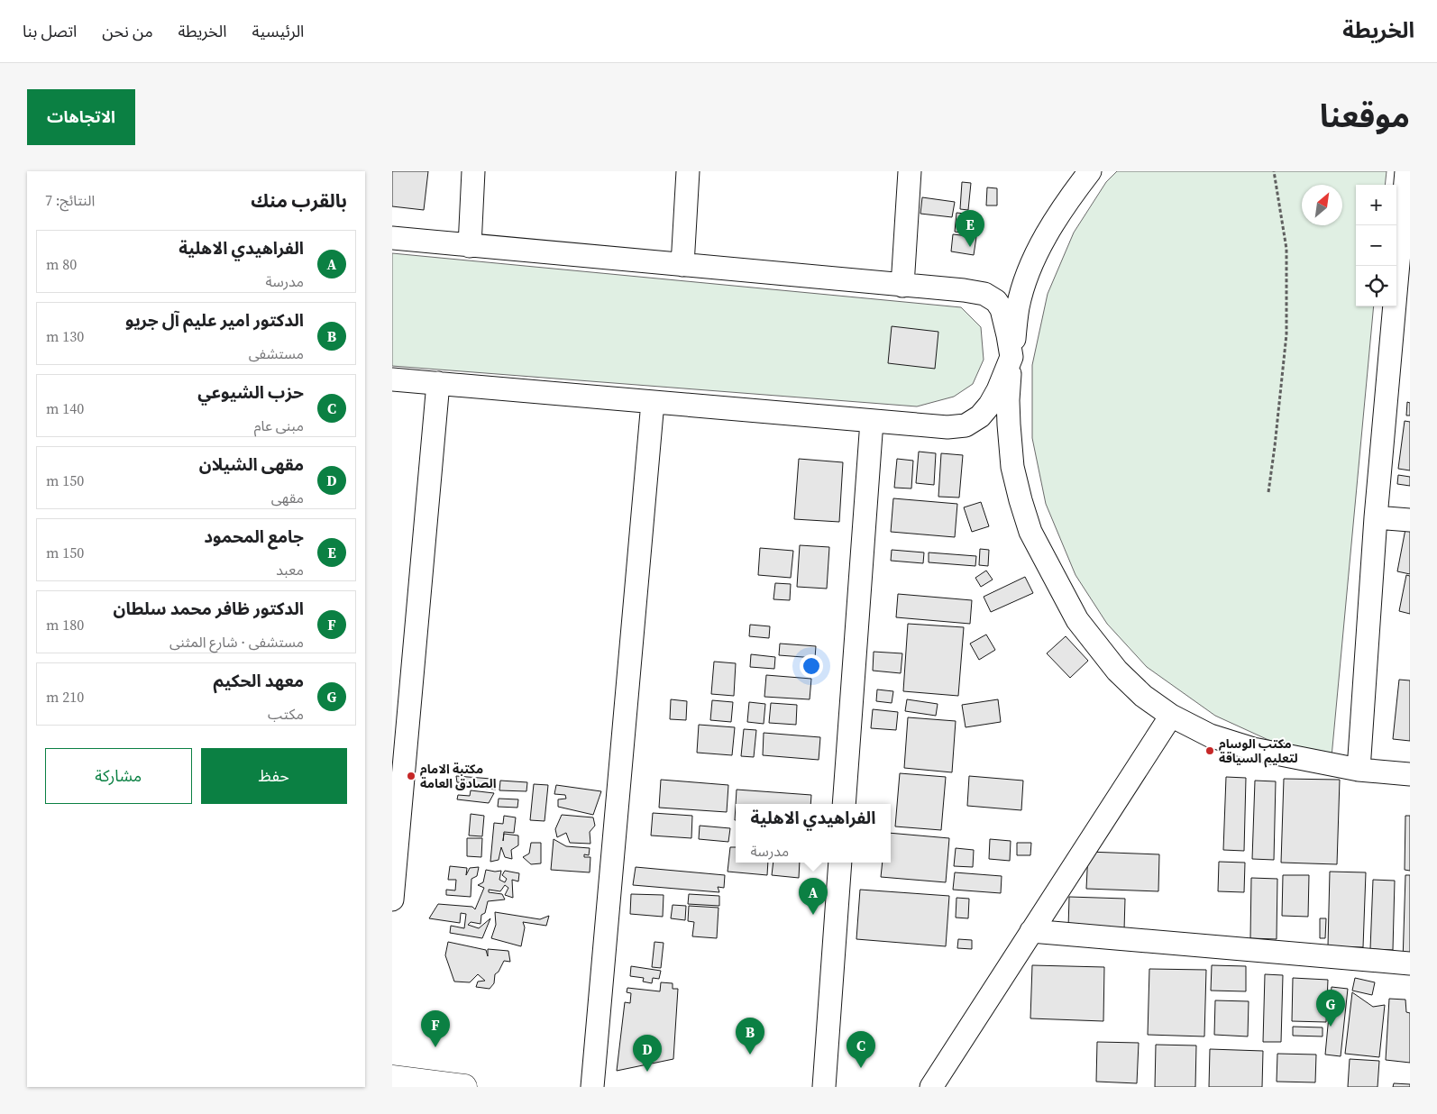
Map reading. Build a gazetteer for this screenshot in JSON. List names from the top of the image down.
{
  "places": ["مكتب الوسام لتعليم السياقة", "مكتبة الامام الصادق العامة"],
  "north": "top right",
  "page": {
    "header": "الخريطة",
    "nav": [
      "الرئيسية",
      "الخريطة",
      "من نحن",
      "اتصل بنا"
    ],
    "title": "موقعنا",
    "buttons": [
      "الاتجاهات",
      ["حفظ", "مشاركة"]
    ],
    "heading": ["بالقرب منك", "النتائج: 7"],
    "map_buttons": ["+", "−"],
    "pins": [
      "E",
      "A",
      "G",
      "F",
      "B",
      "C",
      "D"
    ],
    "list": [
      {
        "mark": "A",
        "name": "الفراهيدي الاهلية",
        "note": "مدرسة",
        "value": "80 m"
      },
      {
        "mark": "B",
        "name": "الدكتور امير عليم آل جريو",
        "note": "مستشفى",
        "value": "130 m"
      },
      {
        "mark": "C",
        "name": "حزب الشيوعي",
        "note": "مبنى عام",
        "value": "140 m"
      },
      {
        "mark": "D",
        "name": "مقهى الشيلان",
        "note": "مقهى",
        "value": "150 m"
      },
      {
        "mark": "E",
        "name": "جامع المحمود",
        "note": "معبد",
        "value": "150 m"
      },
      {
        "mark": "F",
        "name": "الدكتور ظافر محمد سلطان",
        "note": "مستشفى · شارع المثنى",
        "value": "180 m"
      },
      {
        "mark": "G",
        "name": "معهد الحكيم",
        "note": "مكتب",
        "value": "210 m"
      }
    ],
    "popup": ["الفراهيدي الاهلية", "مدرسة"]
  }
}
